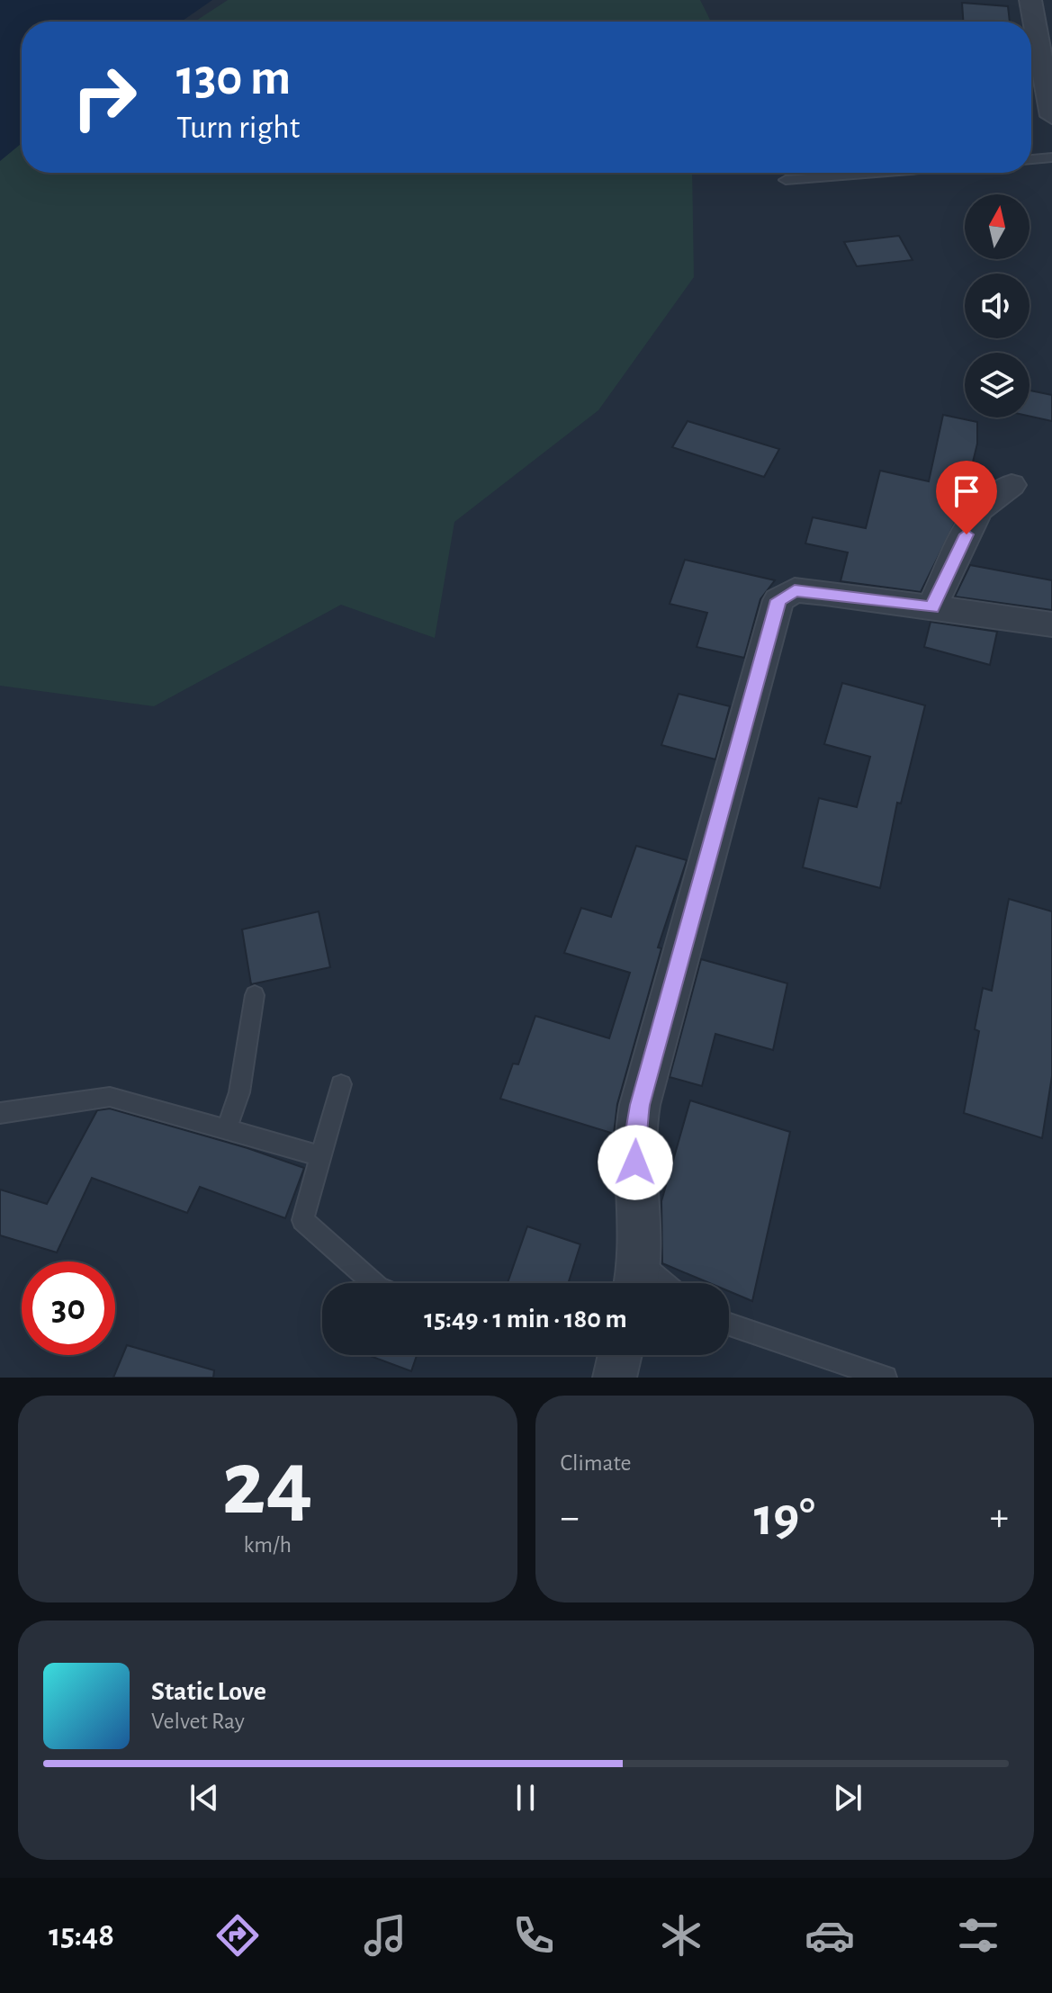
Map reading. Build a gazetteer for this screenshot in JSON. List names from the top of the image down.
{
  "north": "top",
  "page": {
    "turn": ["130 m", "Turn right"],
    "limit": "30",
    "trip": "15:49 · 1 min · 180 m",
    "tile": [
      ["24", "km/h"],
      "Climate"
    ],
    "heat": ["−", "19°", "+"],
    "song": ["Static Love", "Velvet Ray"],
    "tabs": "15:48"
  }
}
